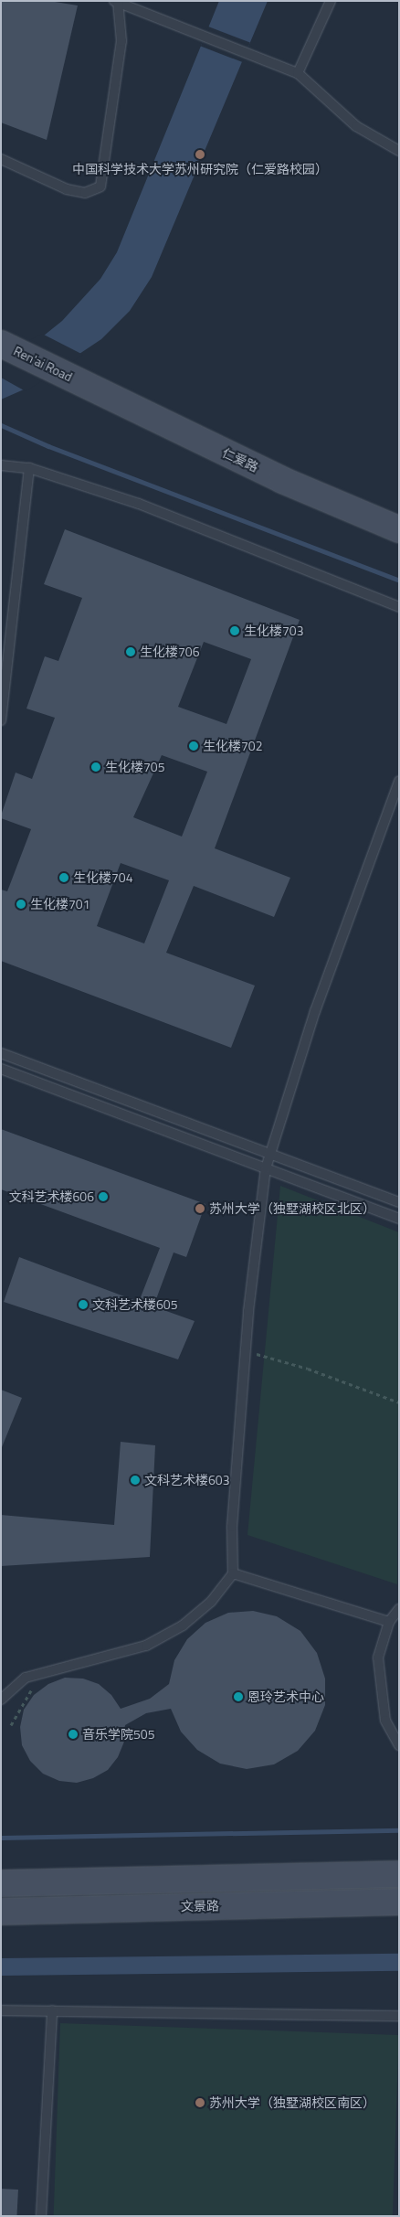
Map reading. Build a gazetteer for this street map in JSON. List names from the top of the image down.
{
  "streets": {
    "main road": ["Ren'ai Road", "仁爱路", "文景路"]
  },
  "crossings": [
    ["Ren'ai Road", "仁爱路"]
  ],
  "places": [
    "中国科学技术大学苏州研究院（仁爱路校园）",
    "生化楼703",
    "生化楼706",
    "生化楼702",
    "生化楼705",
    "生化楼704",
    "生化楼701",
    "文科艺术楼606",
    "苏州大学（独墅湖校区北区）",
    "文科艺术楼605",
    "文科艺术楼603",
    "恩玲艺术中心",
    "音乐学院505",
    "苏州大学（独墅湖校区南区）"
  ]
}
